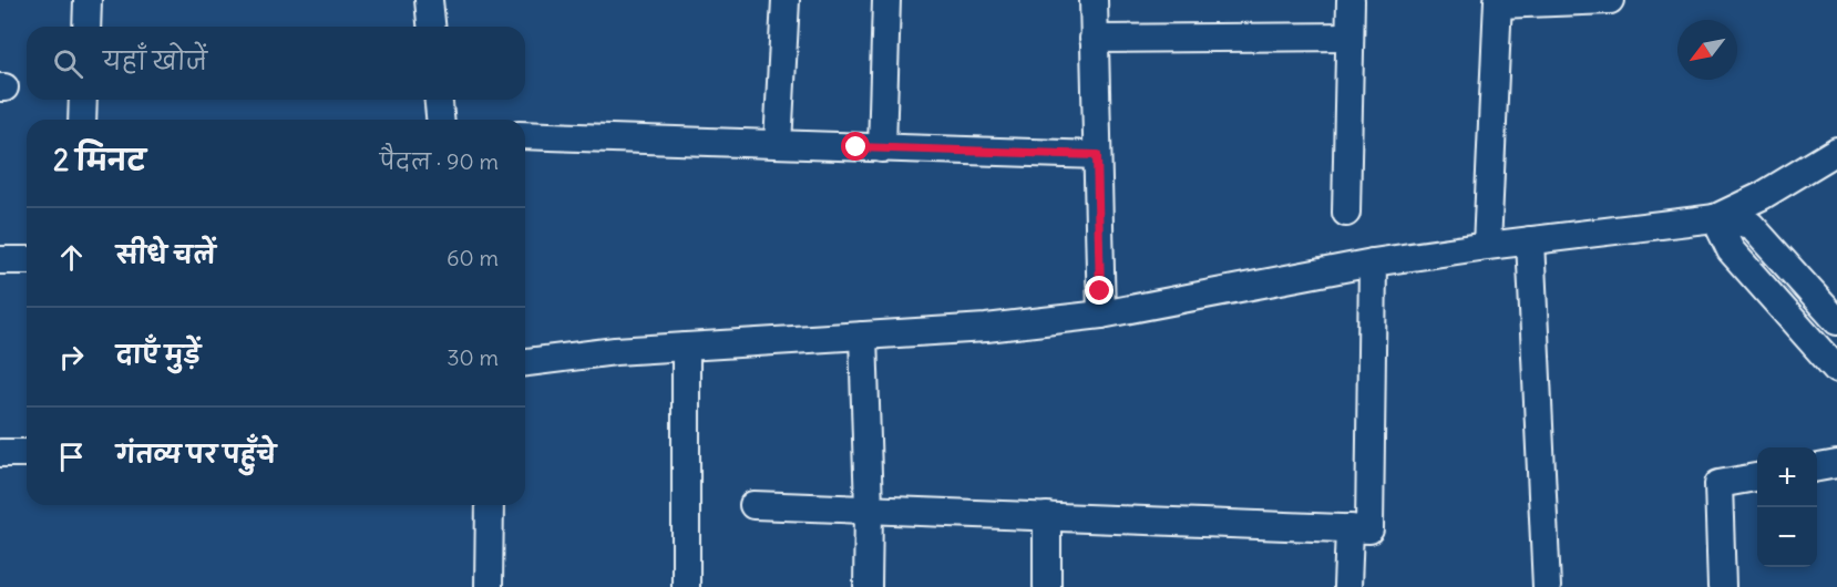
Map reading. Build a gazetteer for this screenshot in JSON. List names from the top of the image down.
{
  "north": "bottom left",
  "page": {
    "search": "यहाँ खोजें",
    "heading": ["2 मिनट", "पैदल · 90 m"],
    "list": [
      ["सीधे चलें", "60 m"],
      ["दाएँ मुड़ें", "30 m"],
      "गंतव्य पर पहुँचे"
    ],
    "map_buttons": ["+", "−"]
  }
}
